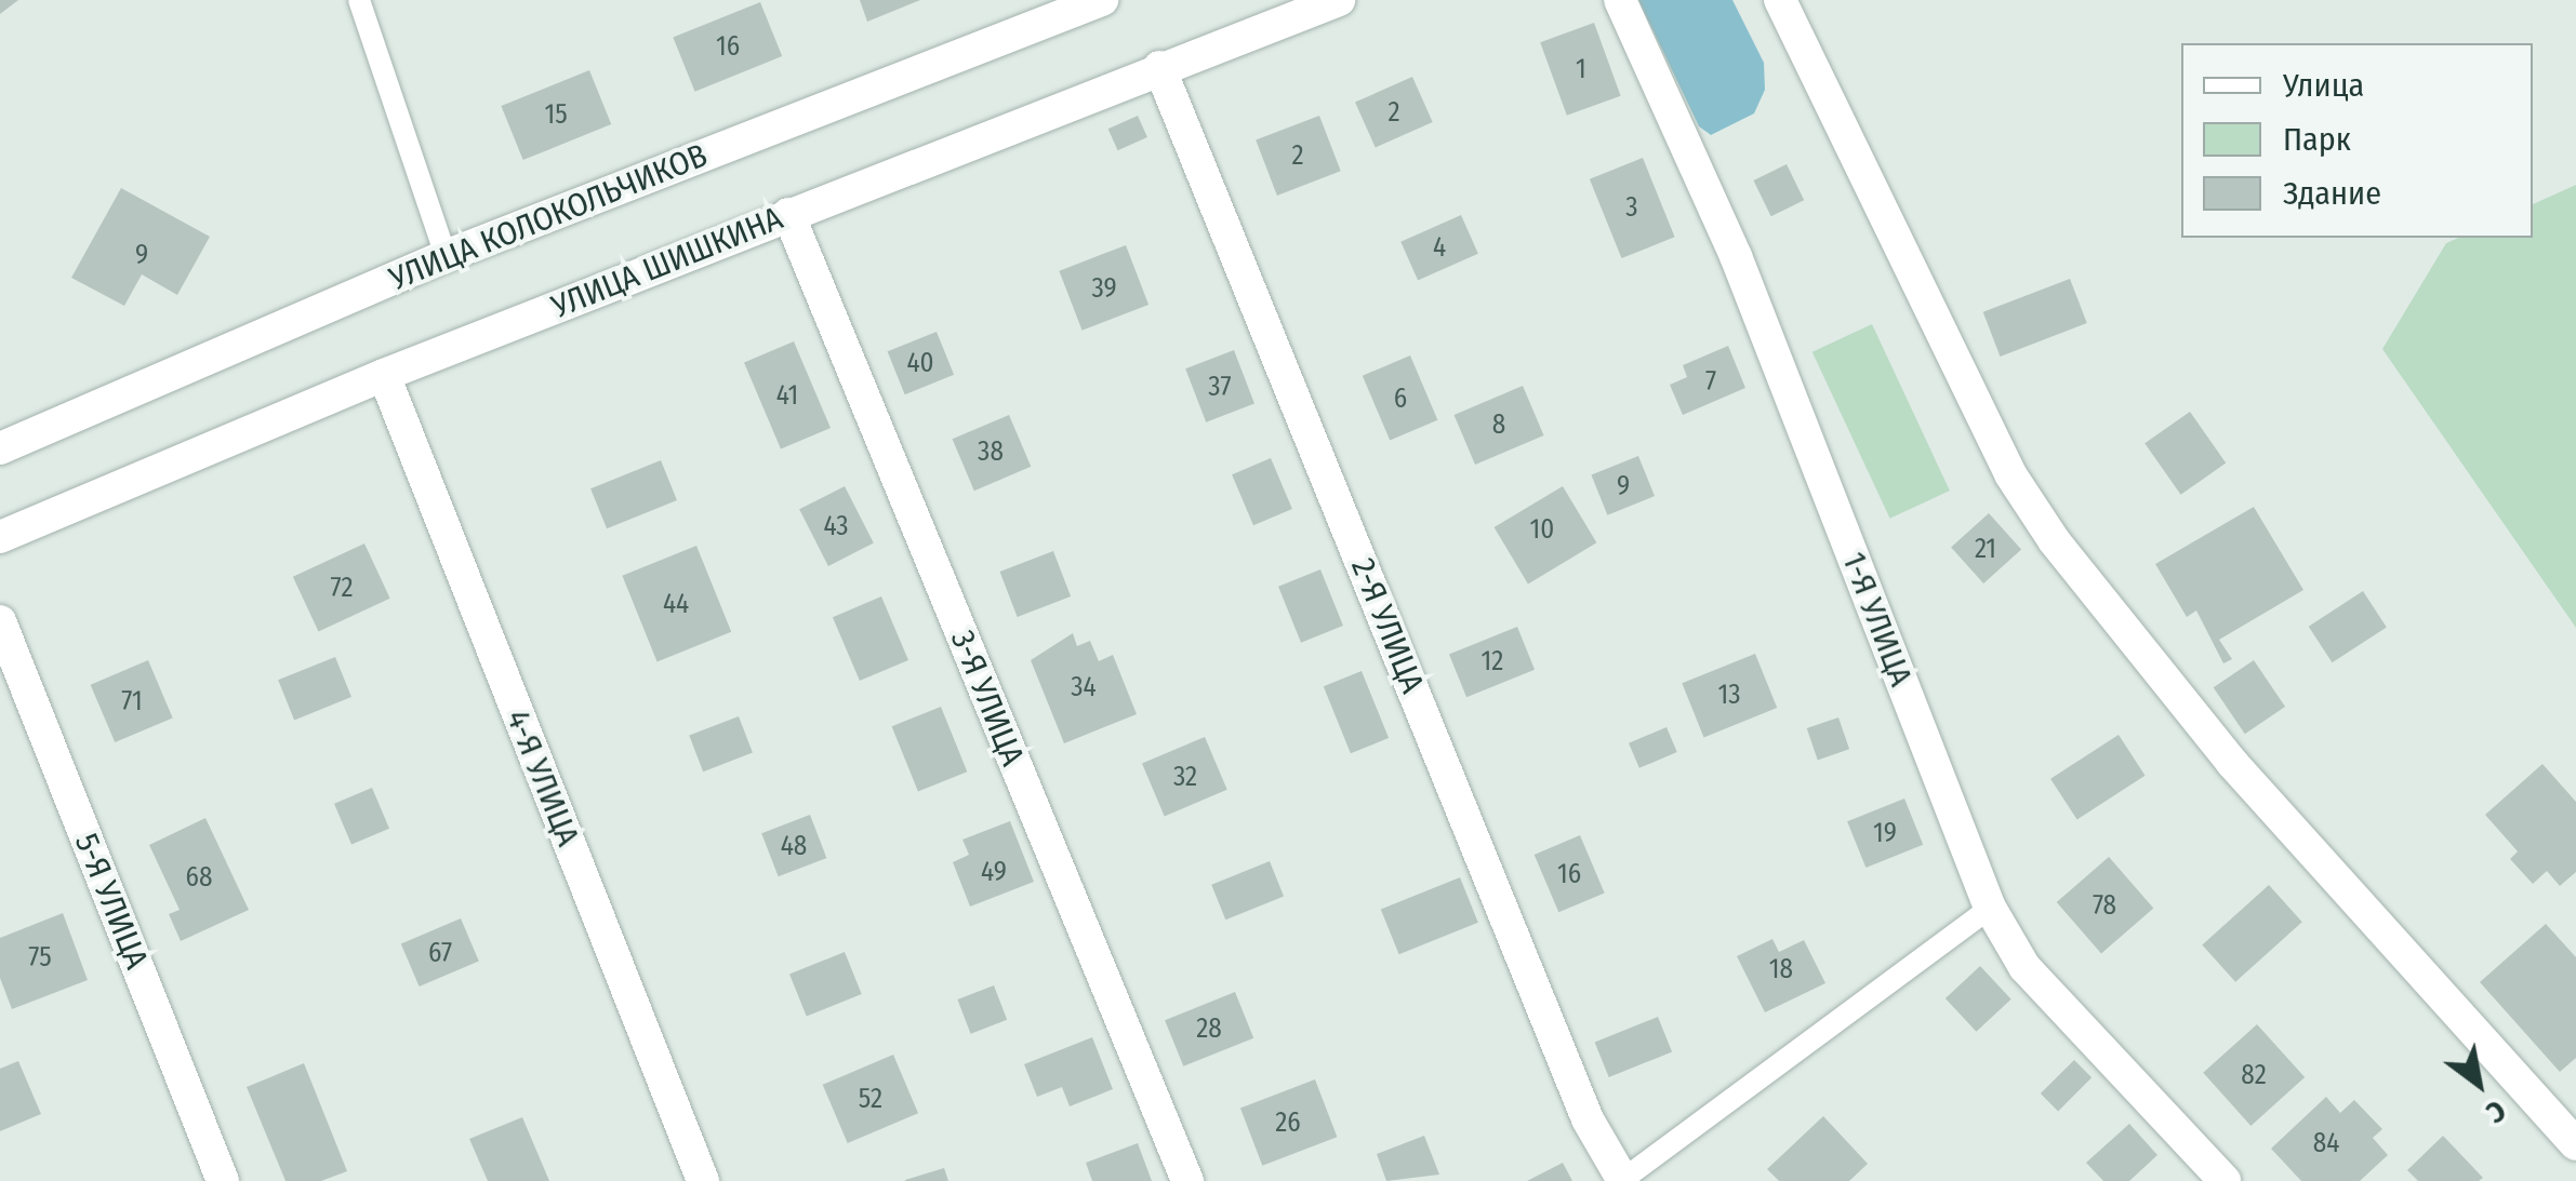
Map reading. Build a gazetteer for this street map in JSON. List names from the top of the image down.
{
  "streets": {
    "street": [
      "УЛИЦА КОЛОКОЛЬЧИКОВ",
      "УЛИЦА ШИШКИНА",
      "1-Я УЛИЦА",
      "2-Я УЛИЦА",
      "3-Я УЛИЦА",
      "4-Я УЛИЦА",
      "5-Я УЛИЦА"
    ]
  },
  "crossings": [
    ["УЛИЦА ШИШКИНА", "2-Я УЛИЦА"],
    ["УЛИЦА ШИШКИНА", "3-Я УЛИЦА"],
    ["УЛИЦА ШИШКИНА", "4-Я УЛИЦА"]
  ],
  "house_numbers": [
    "16",
    "1",
    "2",
    "15",
    "2",
    "3",
    "4",
    "9",
    "39",
    "40",
    "7",
    "37",
    "41",
    "6",
    "8",
    "38",
    "9",
    "43",
    "10",
    "21",
    "72",
    "44",
    "12",
    "34",
    "13",
    "71",
    "32",
    "19",
    "48",
    "49",
    "16",
    "68",
    "78",
    "67",
    "75",
    "18",
    "28",
    "82",
    "52",
    "26",
    "84"
  ],
  "legend": ["Улица", "Парк", "Здание"],
  "north": "bottom right"
}
